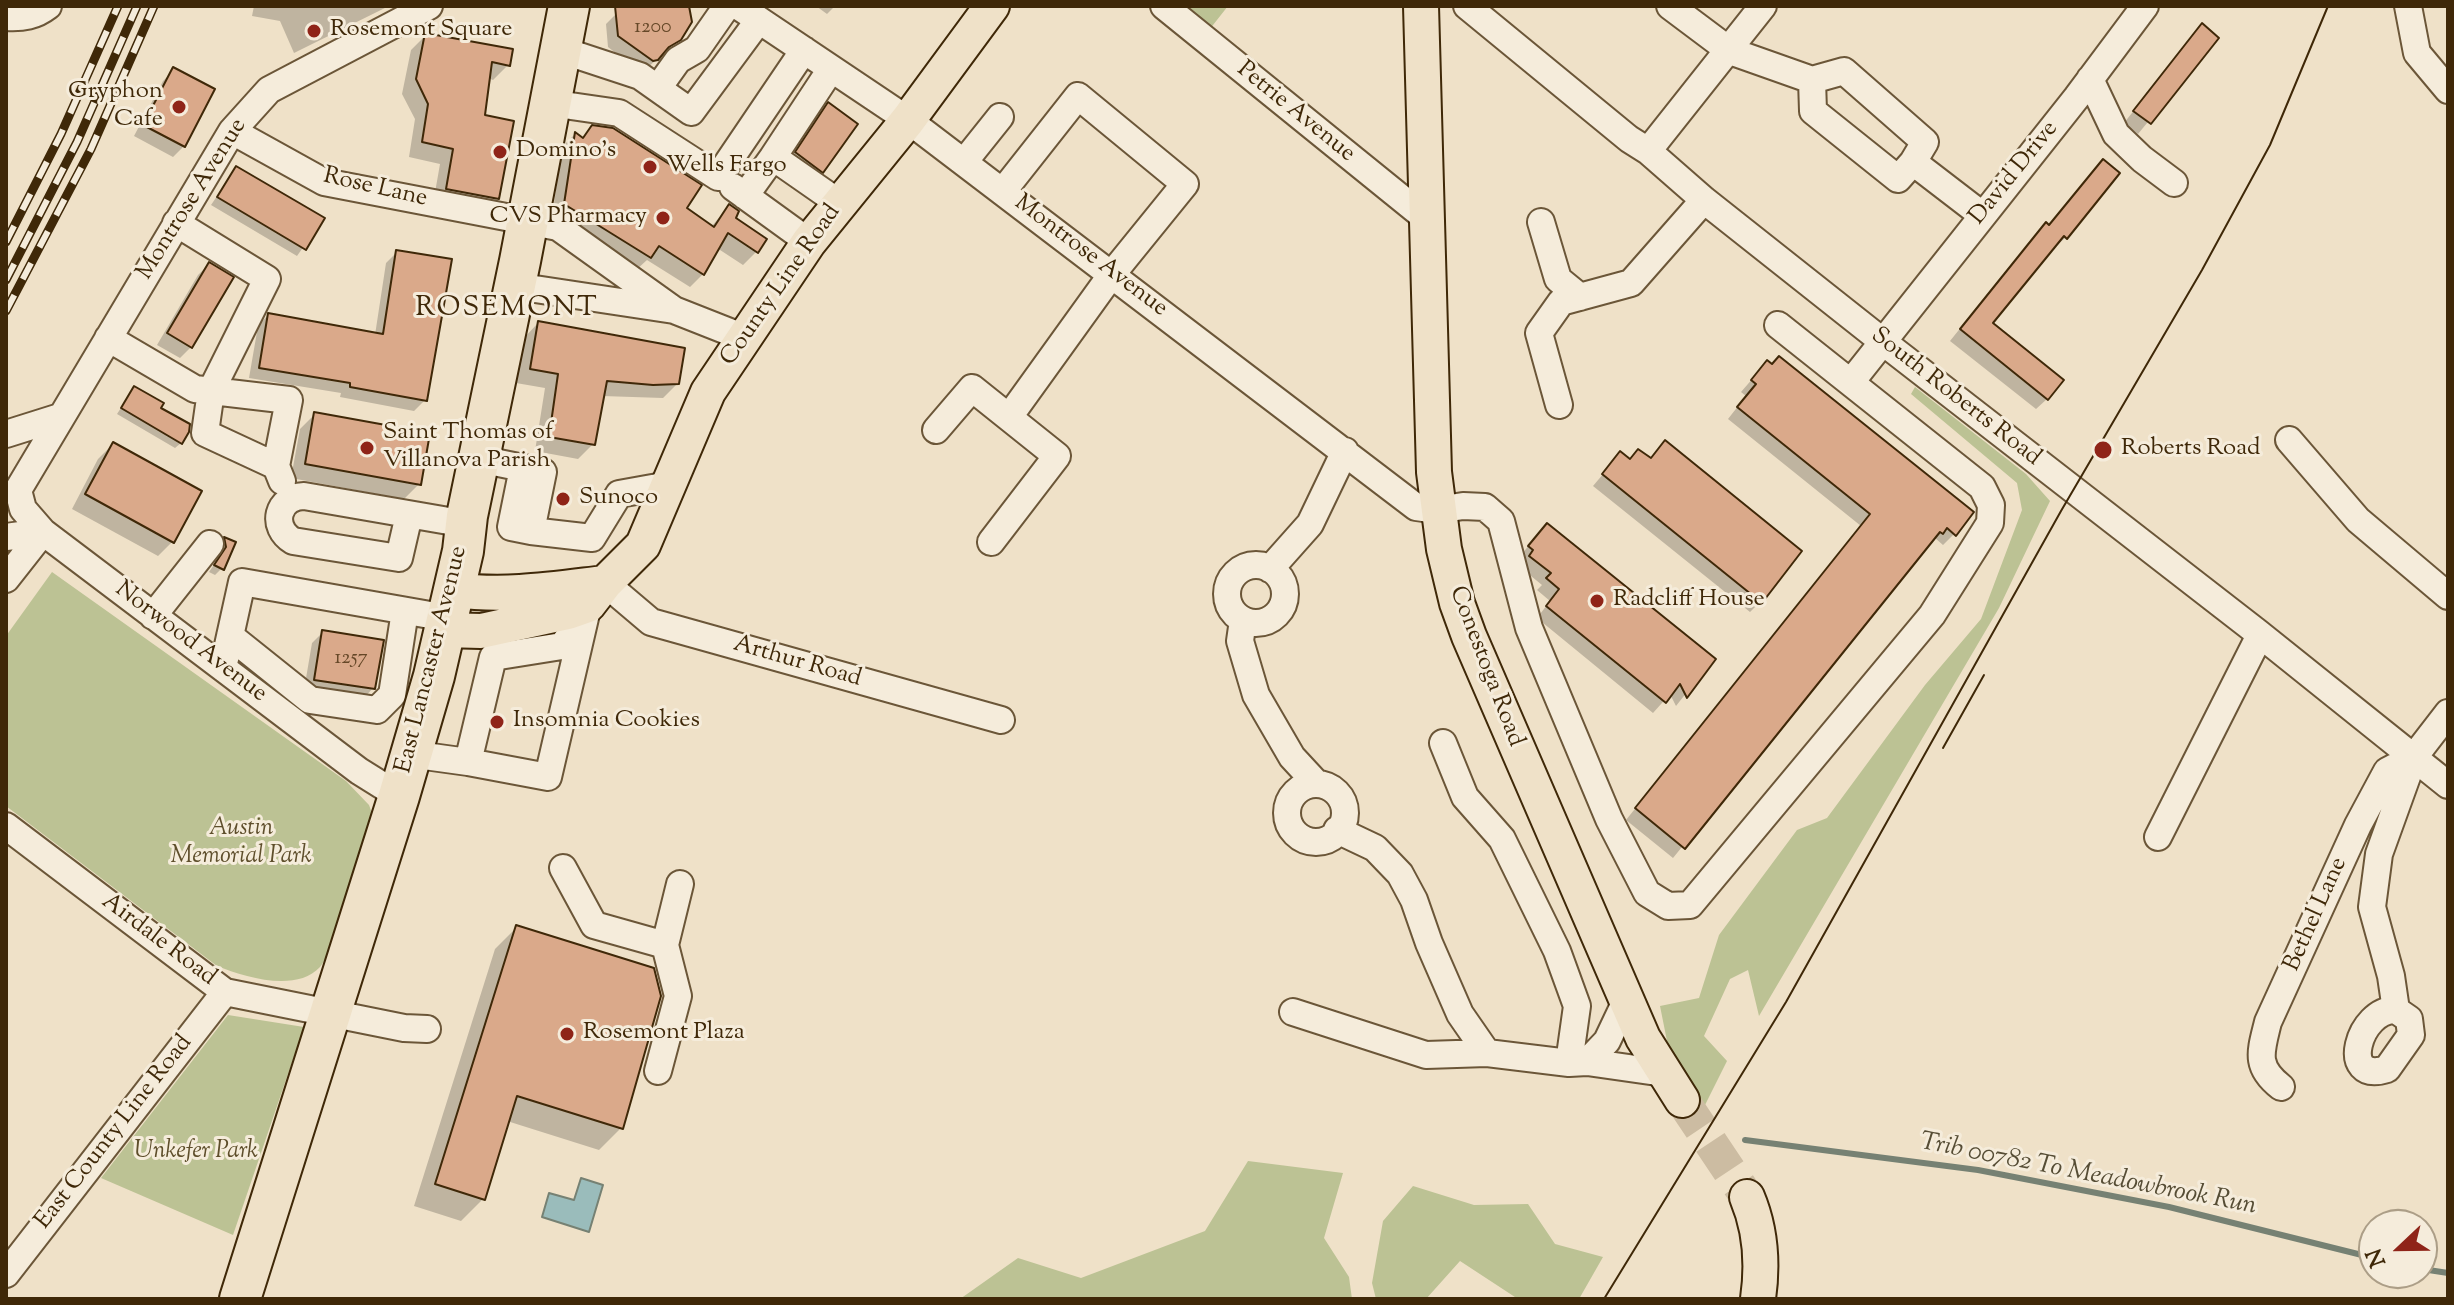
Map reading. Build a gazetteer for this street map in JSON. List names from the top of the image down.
{
  "streets": {
    "highway": ["East Lancaster Avenue"],
    "main road": ["County Line Road", "Conestoga Road"],
    "street": [
      "Petrie Avenue",
      "David Drive",
      "Rose Lane",
      "Montrose Avenue",
      "South Roberts Road",
      "Norwood Avenue",
      "Arthur Road",
      "Bethel Lane",
      "Airdale Road",
      "East County Line Road"
    ]
  },
  "crossings": [
    ["Petrie Avenue", "Conestoga Road"],
    ["David Drive", "South Roberts Road"],
    ["Rose Lane", "Montrose Avenue"],
    ["Rose Lane", "East Lancaster Avenue"],
    ["Montrose Avenue", "County Line Road"],
    ["Montrose Avenue", "Norwood Avenue"],
    ["Montrose Avenue", "Conestoga Road"],
    ["County Line Road", "Arthur Road"],
    ["South Roberts Road", "Bethel Lane"],
    ["Norwood Avenue", "East Lancaster Avenue"],
    ["East Lancaster Avenue", "Airdale Road"],
    ["Airdale Road", "East County Line Road"]
  ],
  "districts": ["ROSEMONT"],
  "water": ["Trib 00782 To Meadowbrook Run"],
  "parks": ["Austin Memorial Park", "Unkefer Park"],
  "places": [
    "Rosemont Square",
    "Gryphon Cafe",
    "Domino's",
    "Wells Fargo",
    "CVS Pharmacy",
    "Saint Thomas of Villanova Parish",
    "Roberts Road",
    "Sunoco",
    "Radcliff House",
    "Insomnia Cookies",
    "Rosemont Plaza"
  ],
  "house_numbers": ["1200", "1257"],
  "north": "left"
}
